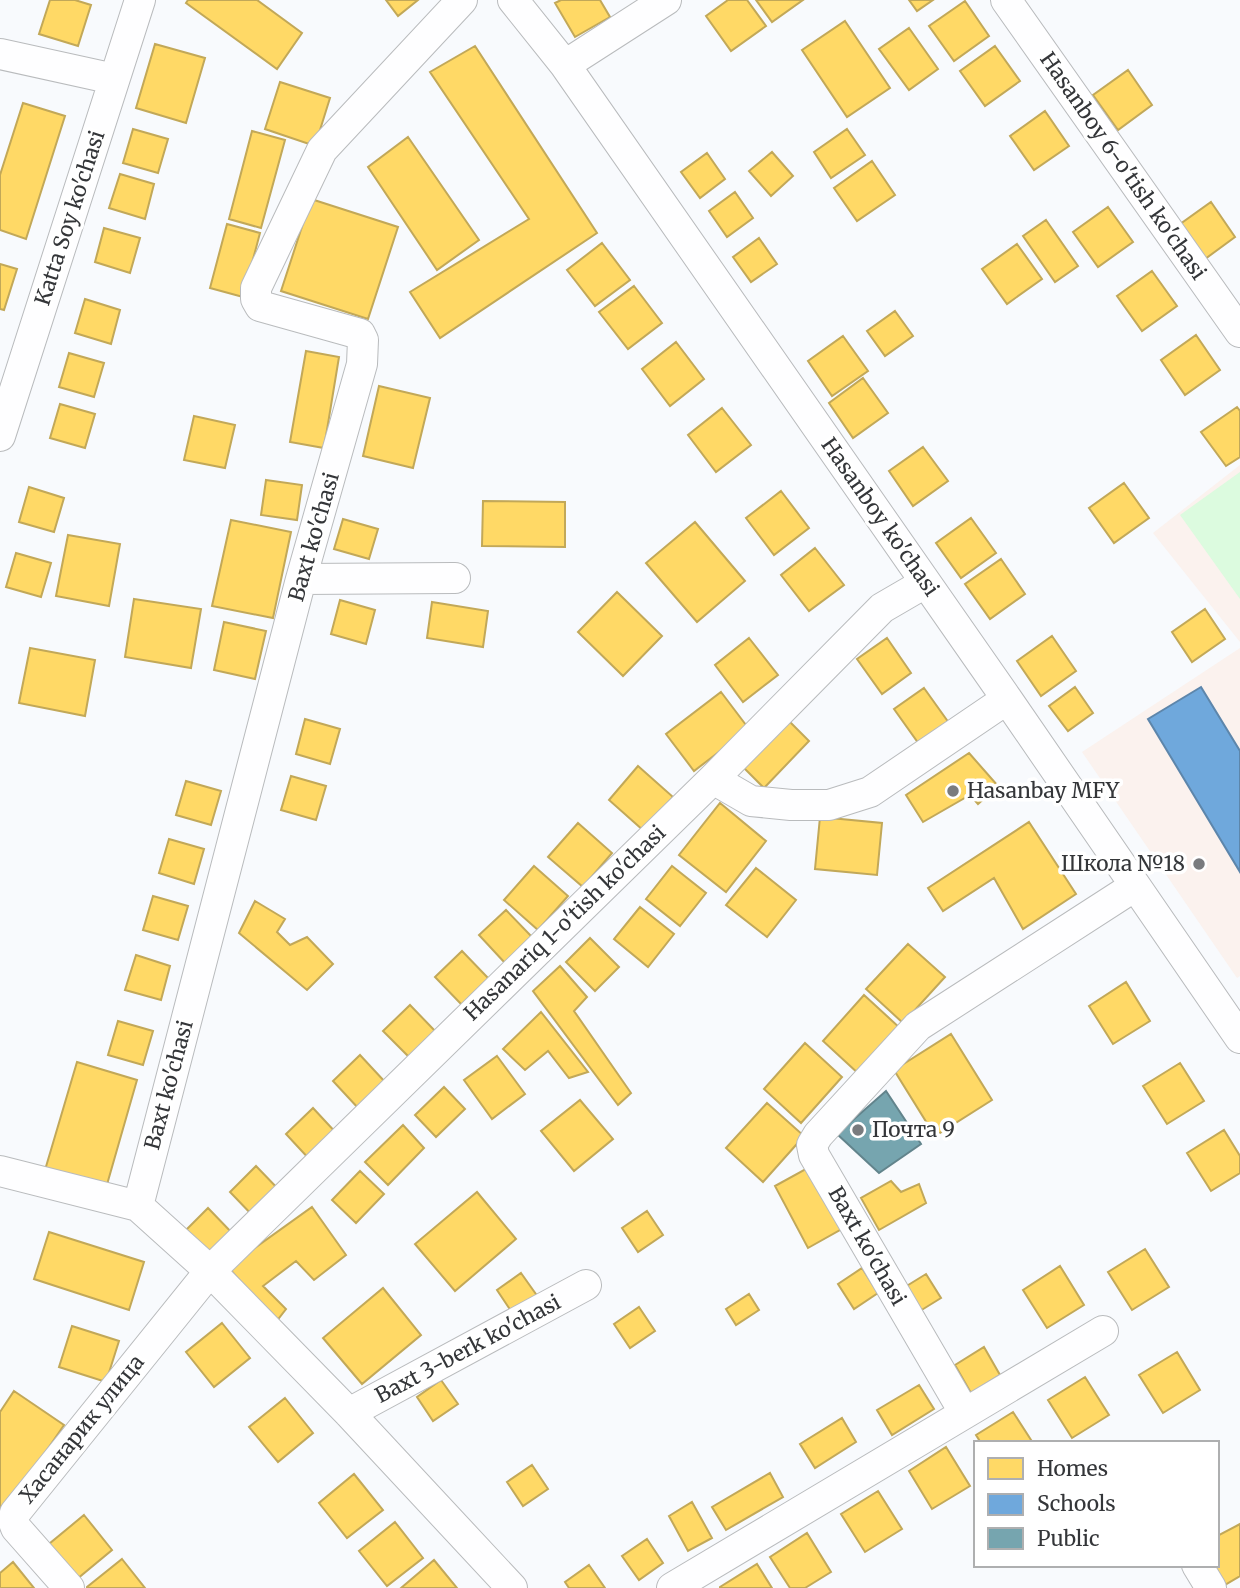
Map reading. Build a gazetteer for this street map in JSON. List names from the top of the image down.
{
  "streets": {
    "street": [
      "Hasanboy 6-o'tish ko'chasi",
      "Katta Soy ko'chasi",
      "Hasanboy ko'chasi",
      "Baxt ko'chasi",
      "Hasanariq 1-o'tish ko'chasi",
      "Baxt 3-berk ko'chasi",
      "Хасанарик улица"
    ]
  },
  "crossings": [
    ["Hasanboy ko'chasi", "Baxt ko'chasi"],
    ["Hasanboy ko'chasi", "Hasanariq 1-o'tish ko'chasi"],
    ["Hasanariq 1-o'tish ko'chasi", "Хасанарик улица"]
  ],
  "places": ["Hasanbay MFY", "Школа №18", "Почта 9"],
  "legend": ["Homes", "Schools", "Public"]
}
